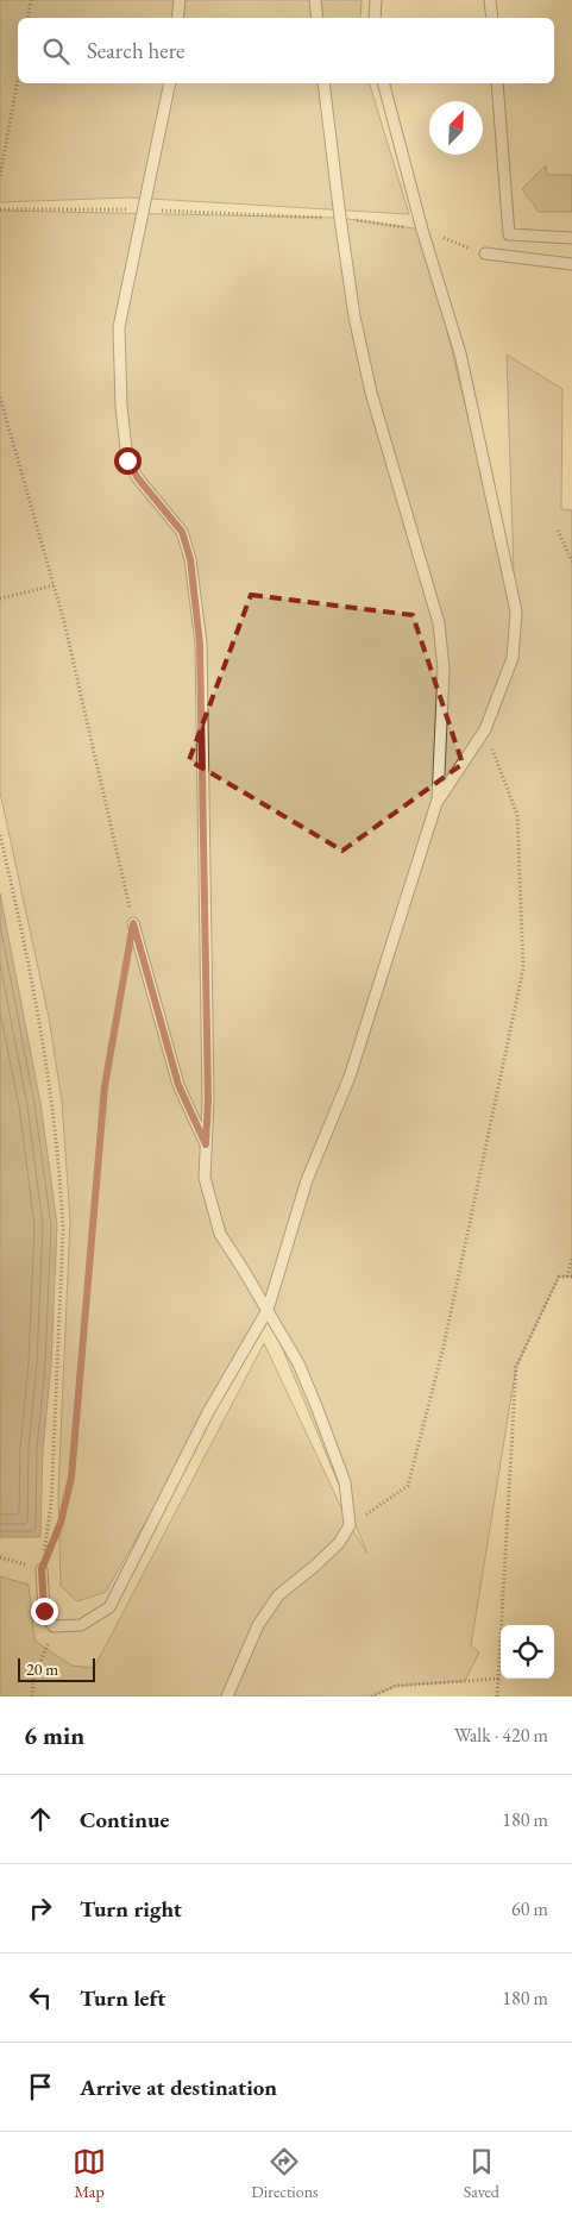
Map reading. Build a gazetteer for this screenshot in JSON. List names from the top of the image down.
{
  "scale_bar": "20 m",
  "north": "top right",
  "page": {
    "search": "Search here",
    "scale": "20 m",
    "heading": ["6 min", "Walk · 420 m"],
    "list": [
      ["Continue", "180 m"],
      ["Turn right", "60 m"],
      ["Turn left", "180 m"],
      "Arrive at destination"
    ],
    "nav": ["Map", "Directions", "Saved"]
  }
}
